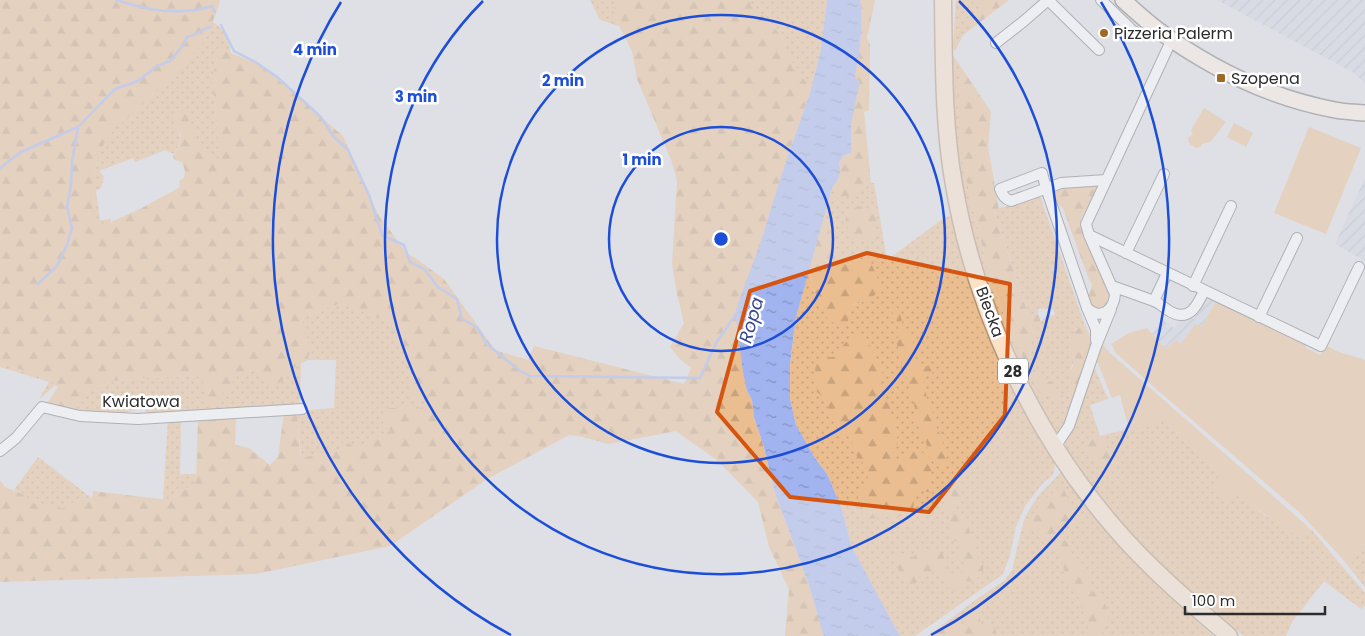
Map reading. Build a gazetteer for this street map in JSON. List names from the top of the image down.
{
  "streets": {
    "main road": ["Biecka", "28"],
    "street": ["Kwiatowa"]
  },
  "water": ["Ropa"],
  "places": {
    "other": ["Pizzeria Palerm"],
    "transit": ["Szopena"]
  },
  "scale_bar": "100 m",
  "rings": [
    "4 min",
    "2 min",
    "3 min",
    "1 min"
  ]
}
